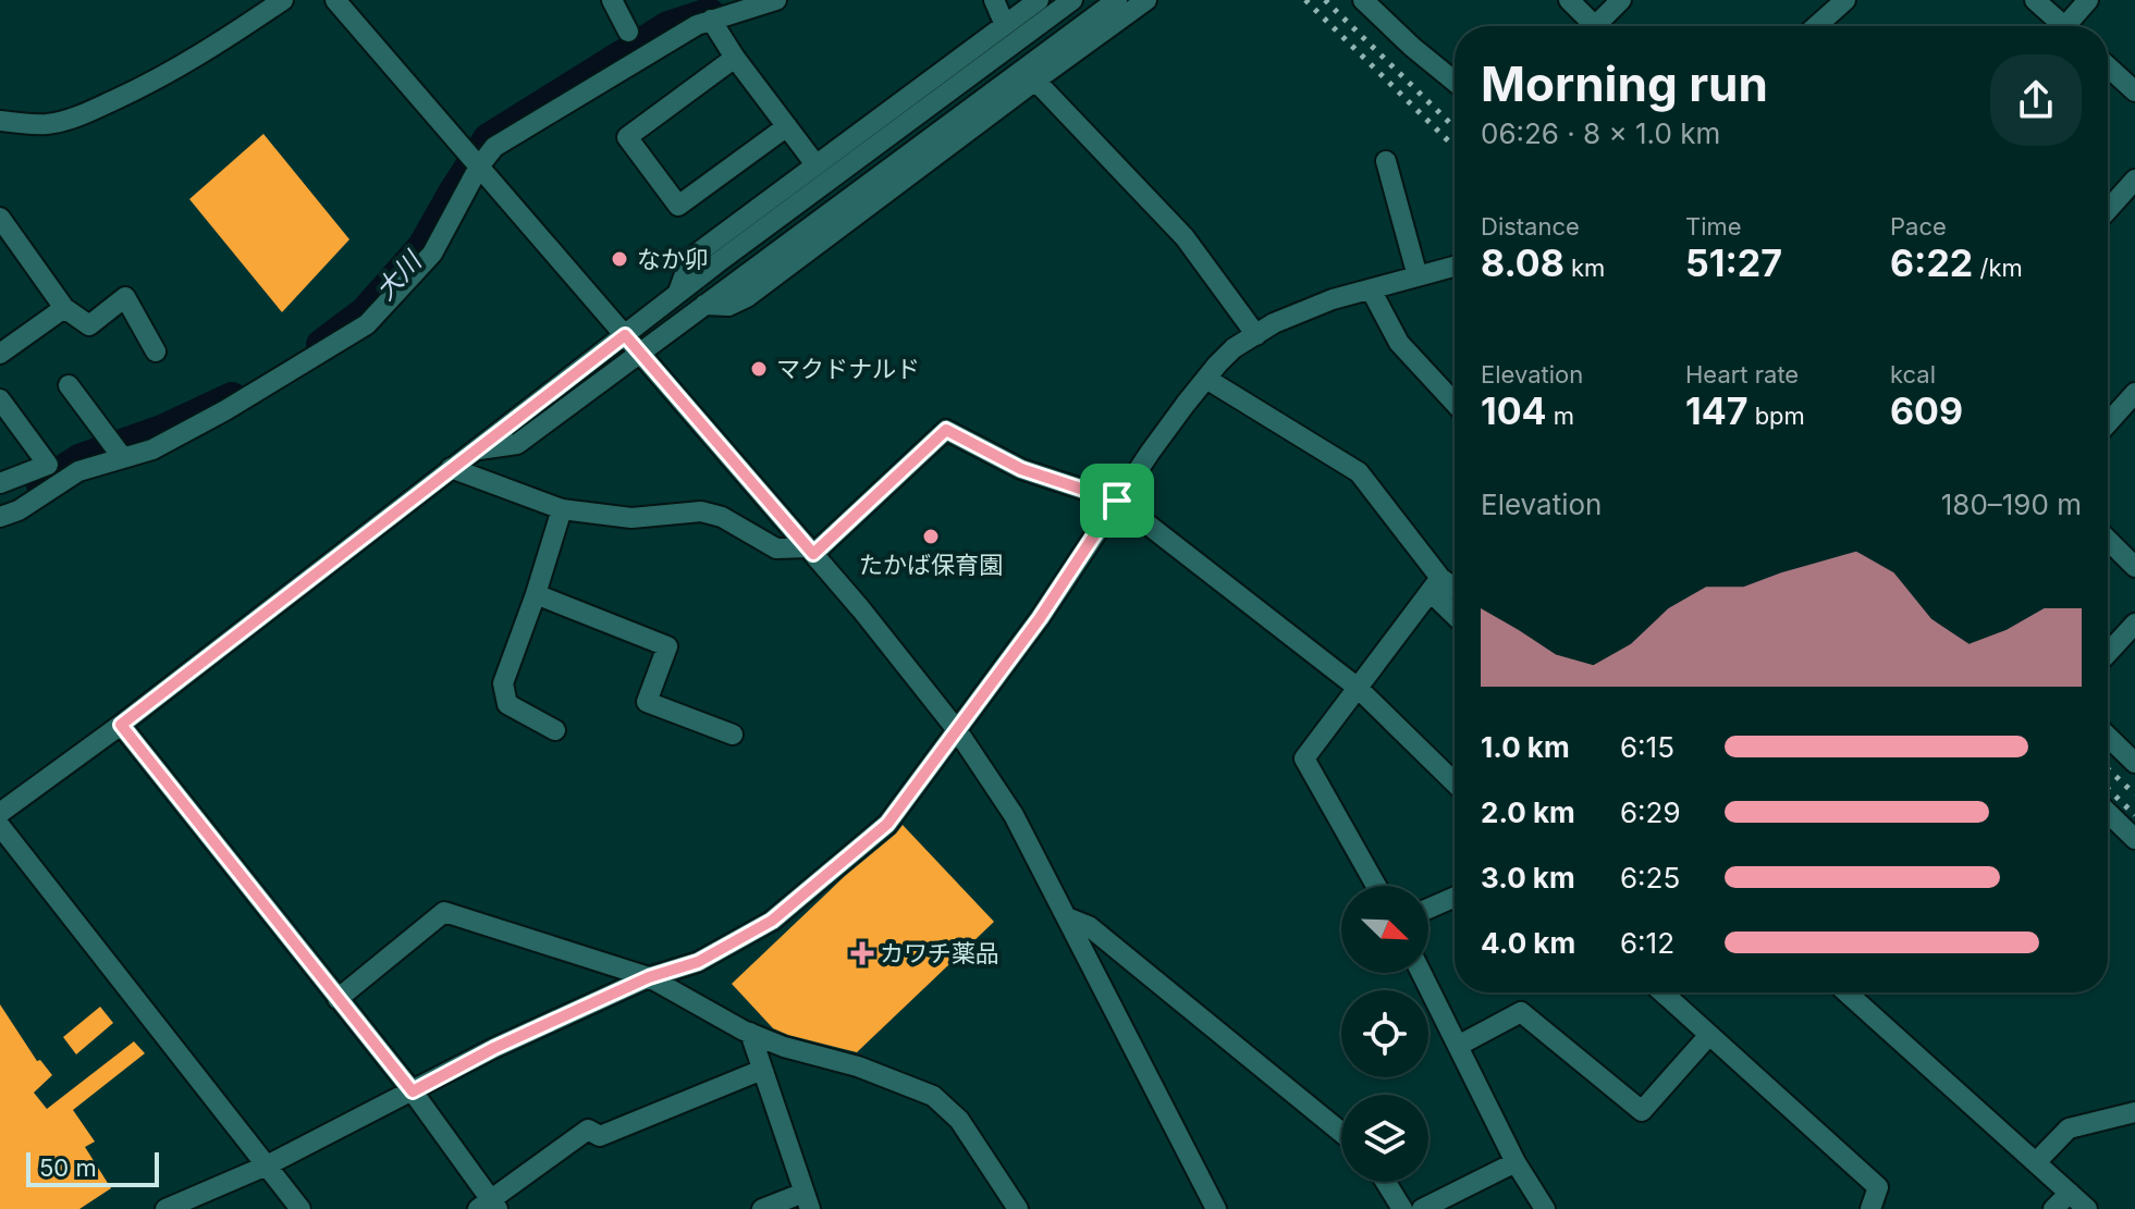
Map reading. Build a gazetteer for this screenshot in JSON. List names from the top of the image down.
{
  "water": ["大川"],
  "places": {
    "other": ["なか卯", "マクドナルド", "たかば保育園"],
    "health": ["カワチ薬品"]
  },
  "scale_bar": "50 m",
  "north": "bottom right",
  "page": {
    "heading": ["Morning run", "06:26 · 8 × 1.0 km"],
    "stats": [
      ["Distance", "8.08 km"],
      ["Time", "51:27"],
      ["Pace", "6:22 /km"],
      ["Elevation", "104 m"],
      ["Heart rate", "147 bpm"],
      ["kcal", "609"]
    ],
    "chart": ["Elevation", "180–190 m"],
    "list": [
      {
        "name": "1.0 km",
        "note": "6:15"
      },
      {
        "name": "2.0 km",
        "note": "6:29"
      },
      {
        "name": "3.0 km",
        "note": "6:25"
      },
      {
        "name": "4.0 km",
        "note": "6:12"
      }
    ],
    "scale": "50 m"
  }
}
